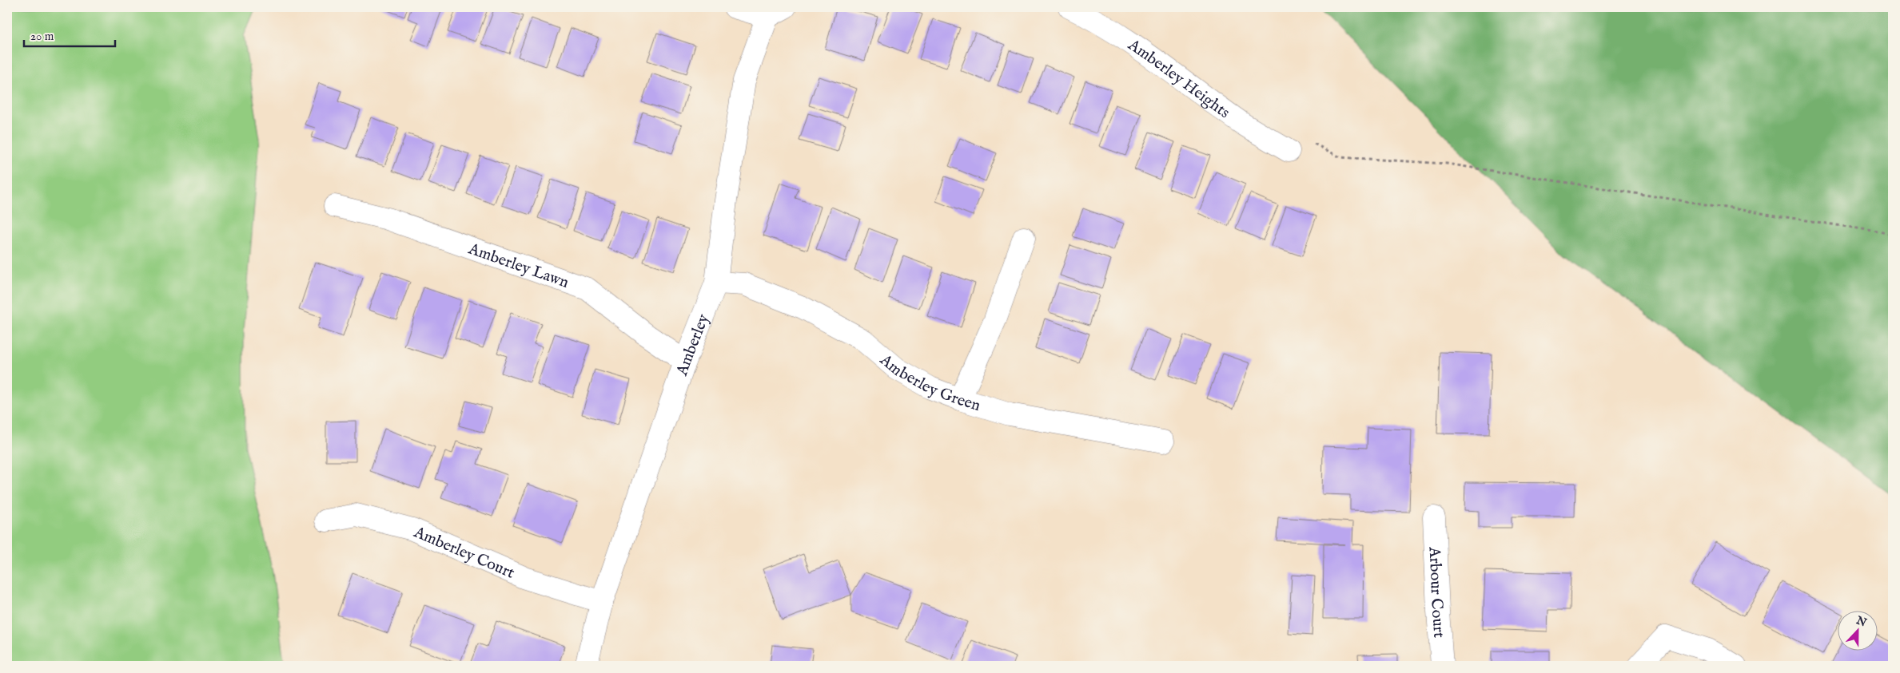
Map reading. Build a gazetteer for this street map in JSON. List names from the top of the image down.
{
  "streets": {
    "street": [
      "Amberley Heights",
      "Amberley Lawn",
      "Amberley",
      "Amberley Green",
      "Amberley Court",
      "Arbour Court"
    ]
  },
  "crossings": [
    ["Amberley Lawn", "Amberley"],
    ["Amberley", "Amberley Green"],
    ["Amberley", "Amberley Court"]
  ],
  "scale_bar": "20 m",
  "north": "top"
}
